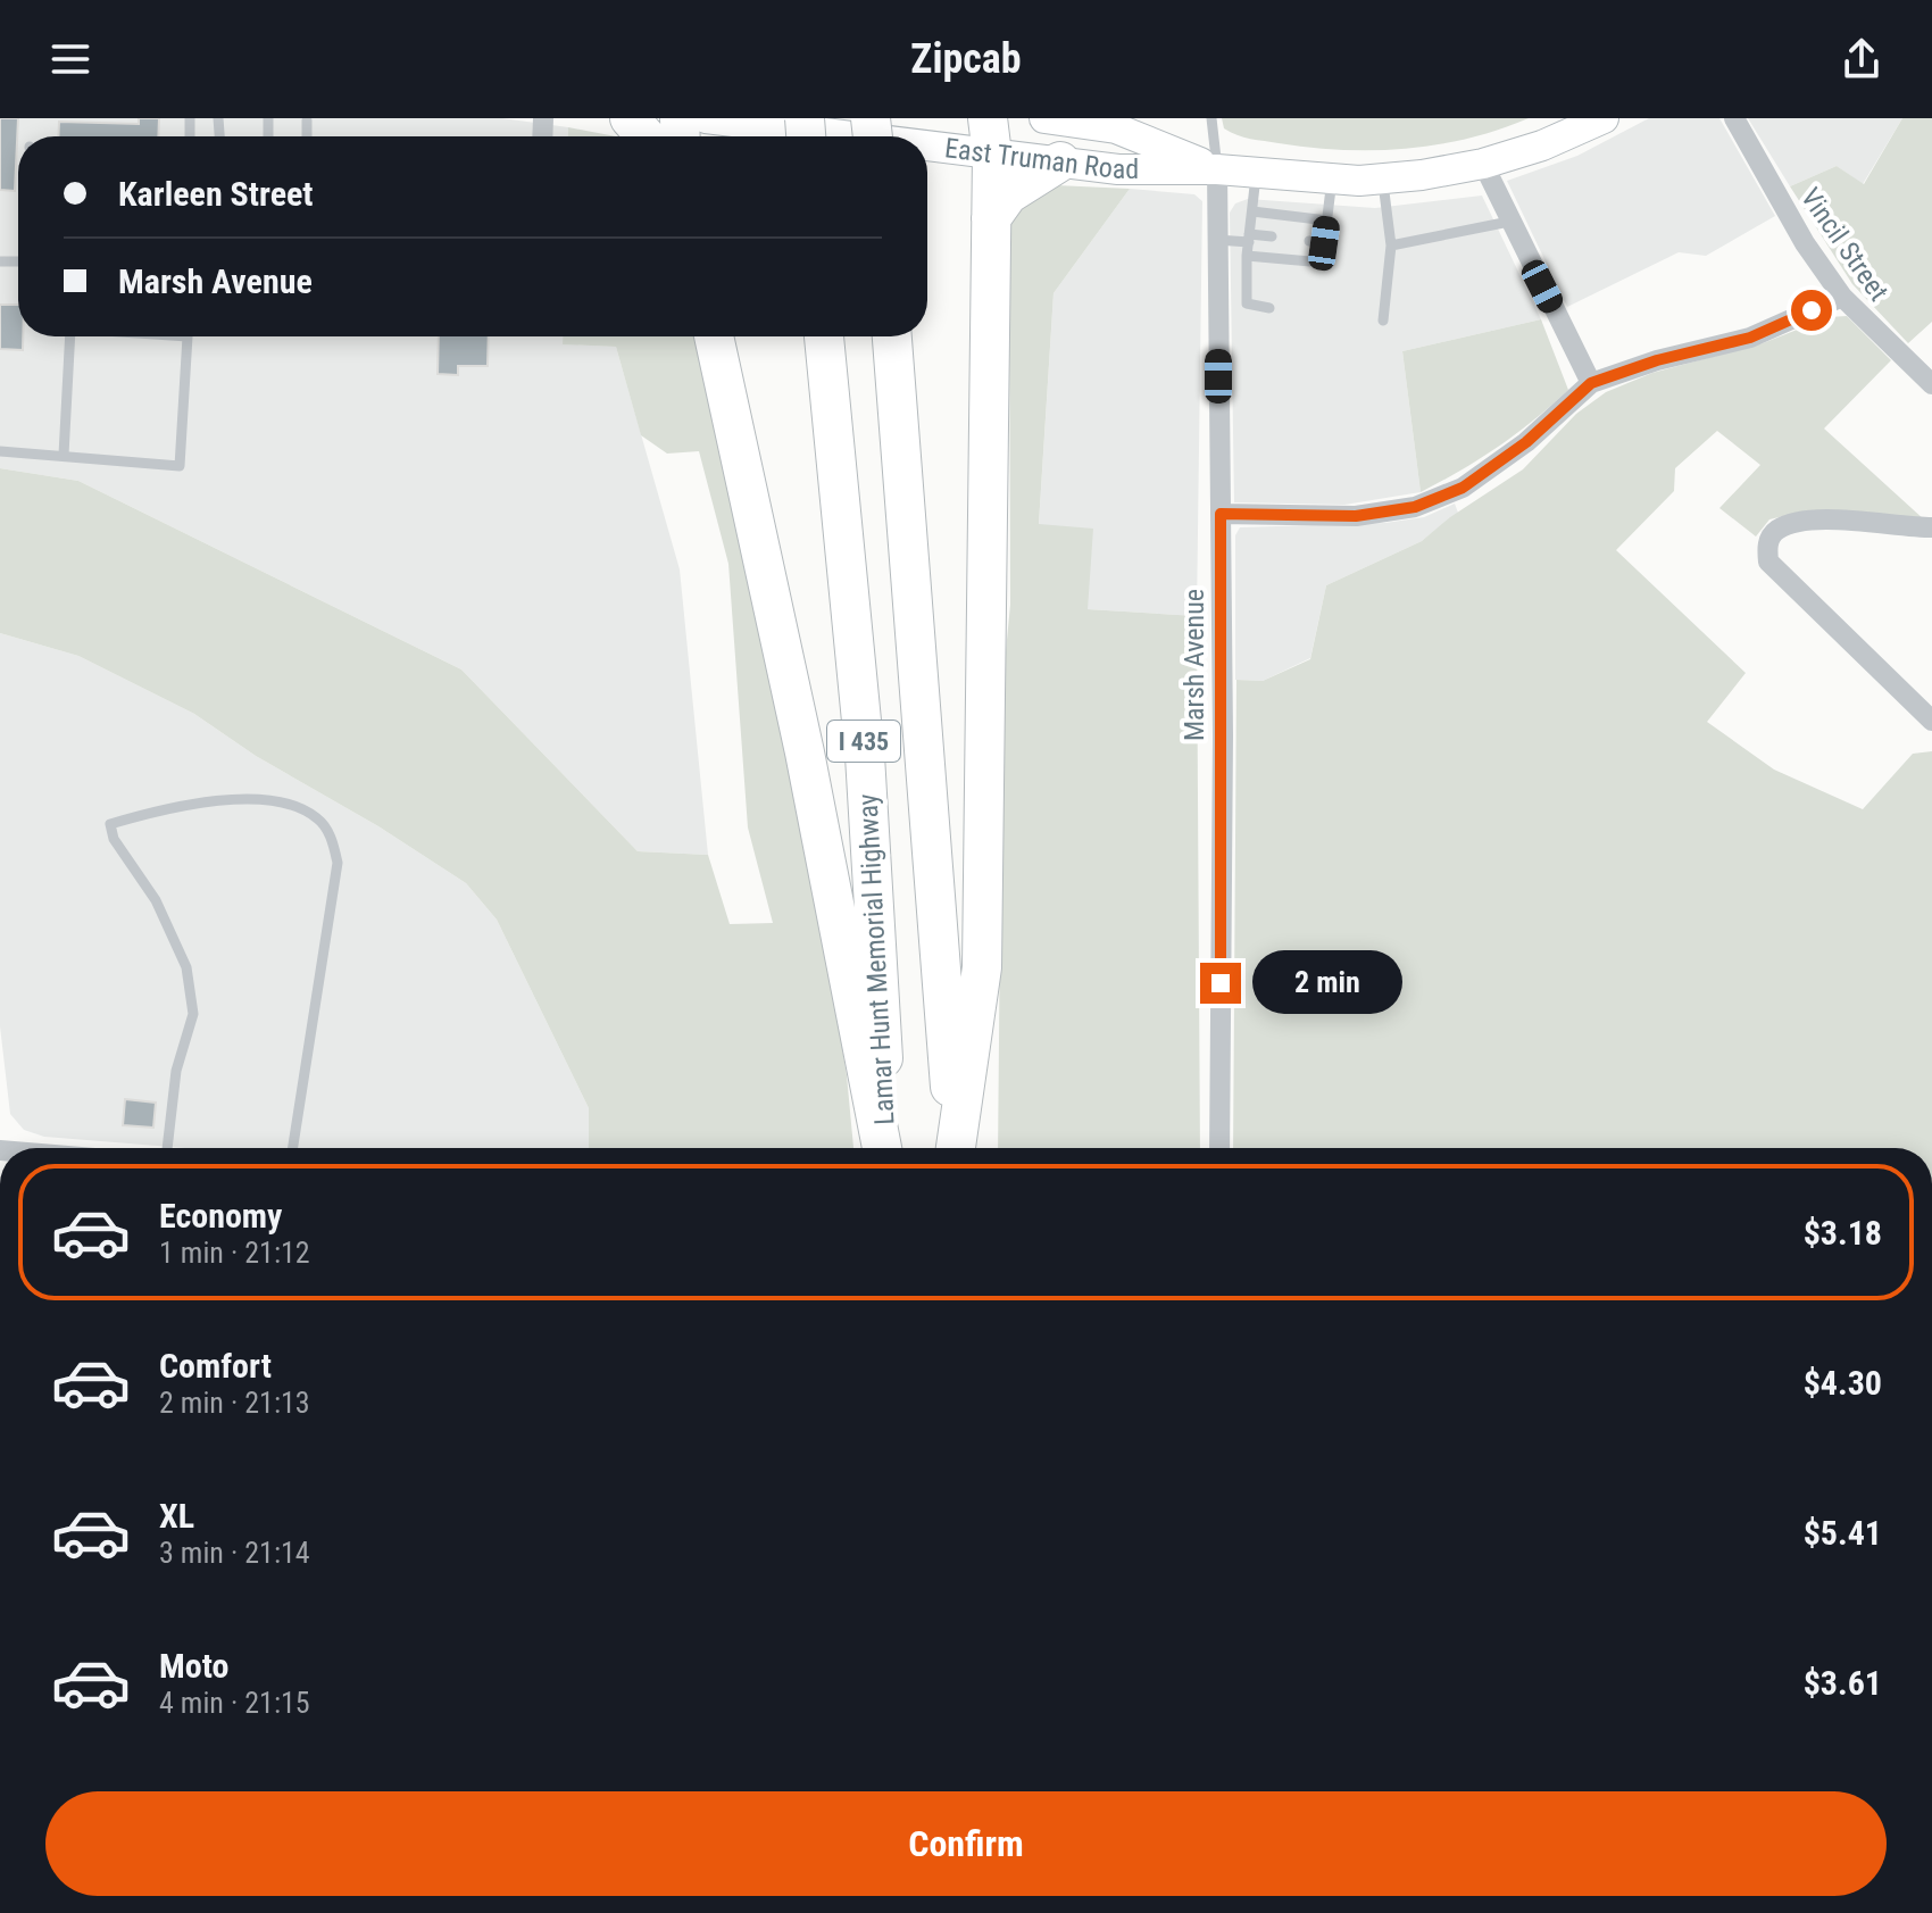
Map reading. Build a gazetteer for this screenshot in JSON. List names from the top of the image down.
{
  "streets": {
    "highway": ["I 435", "Lamar Hunt Memorial Highway"],
    "main road": ["East Truman Road"],
    "street": ["Vincil Street", "Marsh Avenue"]
  },
  "crossings": [
    ["East Truman Road", "Marsh Avenue"]
  ],
  "page": {
    "header": "Zipcab",
    "banner": ["Karleen Street", "Marsh Avenue"],
    "bubble": "2 min",
    "list": [
      {
        "name": "Economy",
        "note": "1 min · 21:12",
        "value": "$3.18"
      },
      {
        "name": "Comfort",
        "note": "2 min · 21:13",
        "value": "$4.30"
      },
      {
        "name": "XL",
        "note": "3 min · 21:14",
        "value": "$5.41"
      },
      {
        "name": "Moto",
        "note": "4 min · 21:15",
        "value": "$3.61"
      }
    ],
    "buttons": "Confirm"
  }
}
